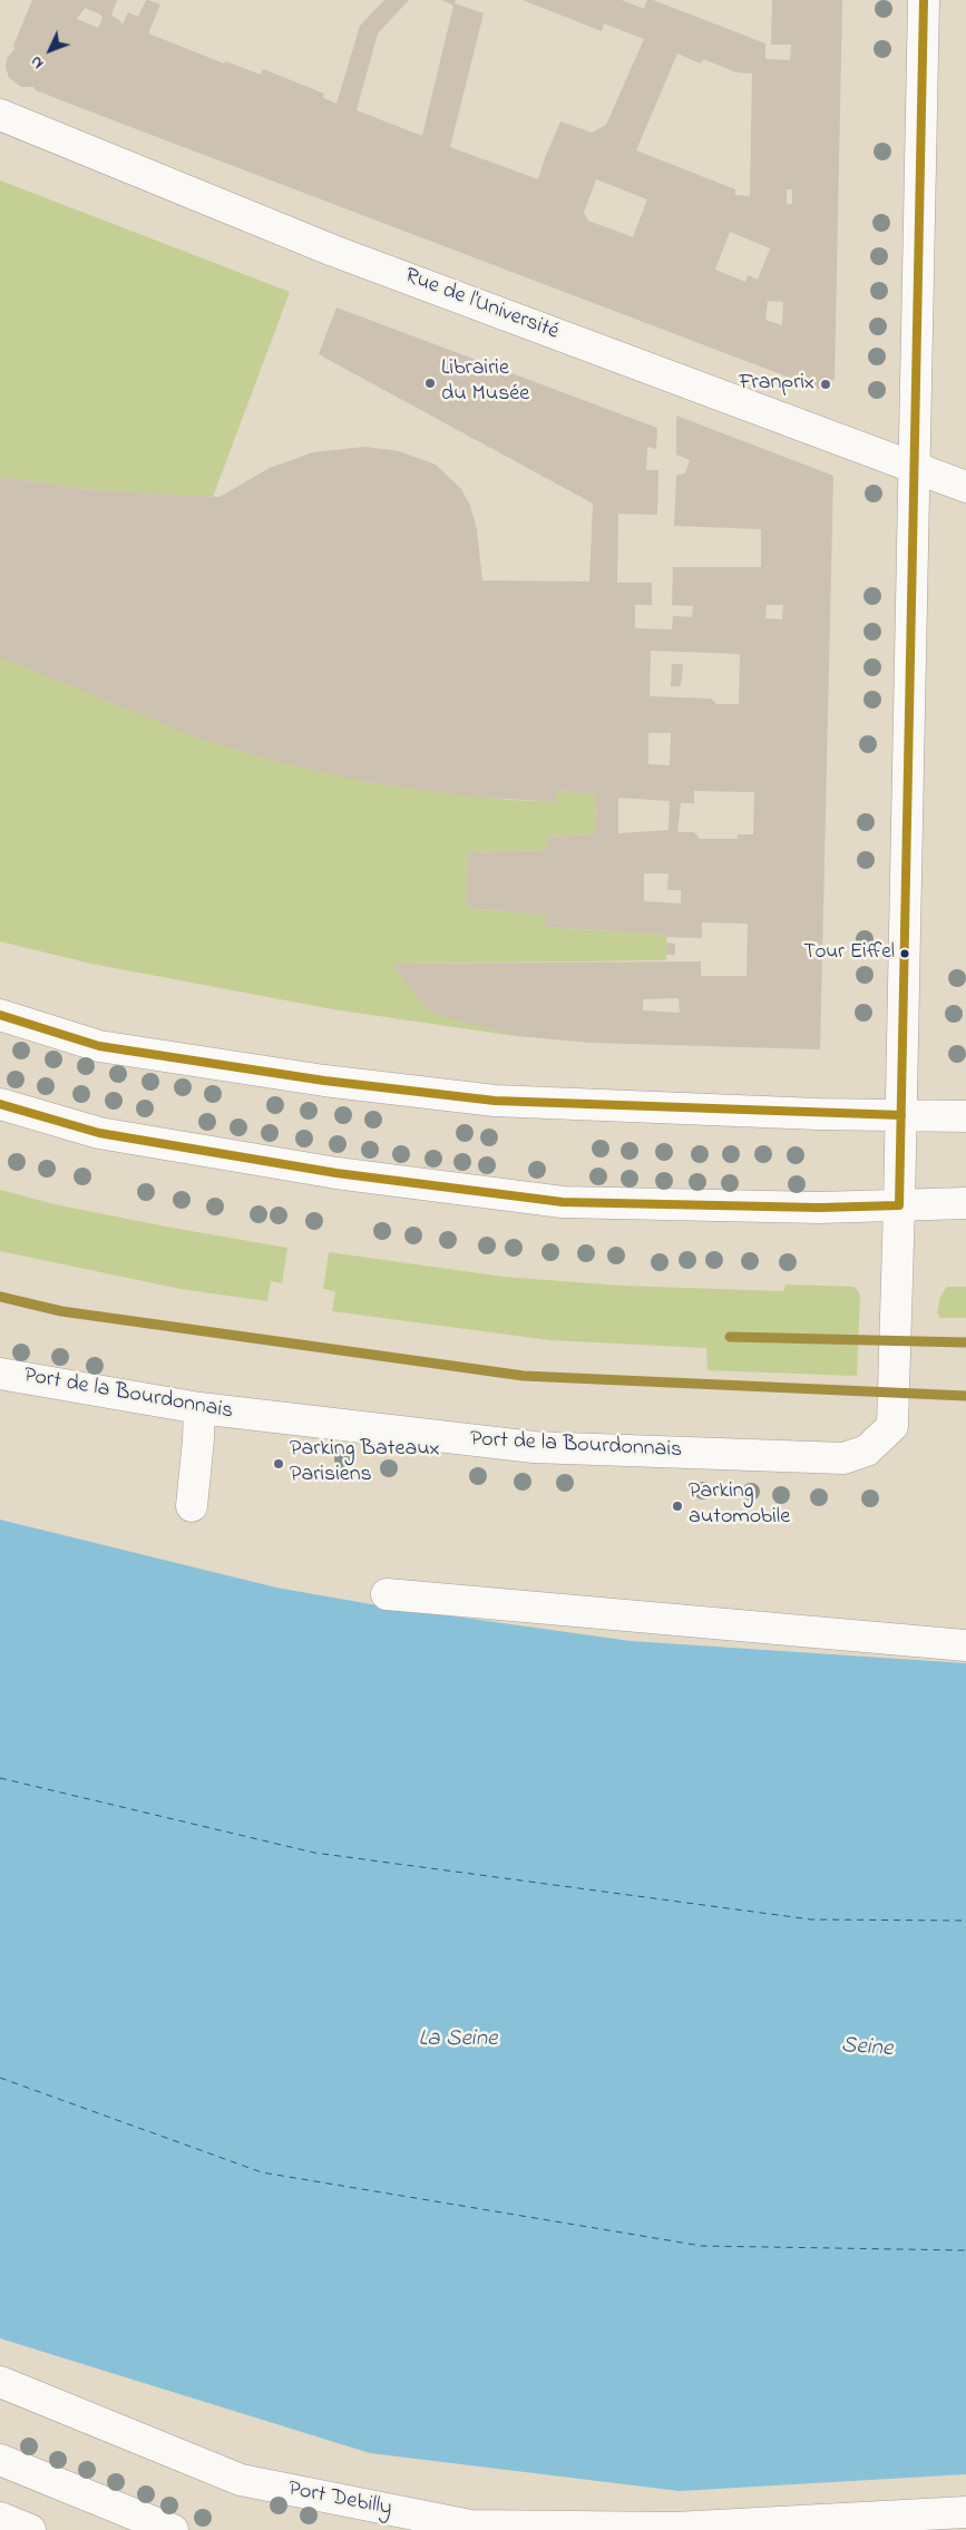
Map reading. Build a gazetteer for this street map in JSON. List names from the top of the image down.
{
  "streets": {
    "main road": ["Rue de l'Université", "Port de la Bourdonnais", "Port Debilly"]
  },
  "crossings": [
    ["Rue de l'Université", "Port de la Bourdonnais"]
  ],
  "water": ["La Seine", "Seine"],
  "places": [
    "Librairie du Musée",
    "Franprix",
    "Tour Eiffel",
    "Parking Bateaux Parisiens",
    "Parking automobile"
  ],
  "north": "bottom left"
}
